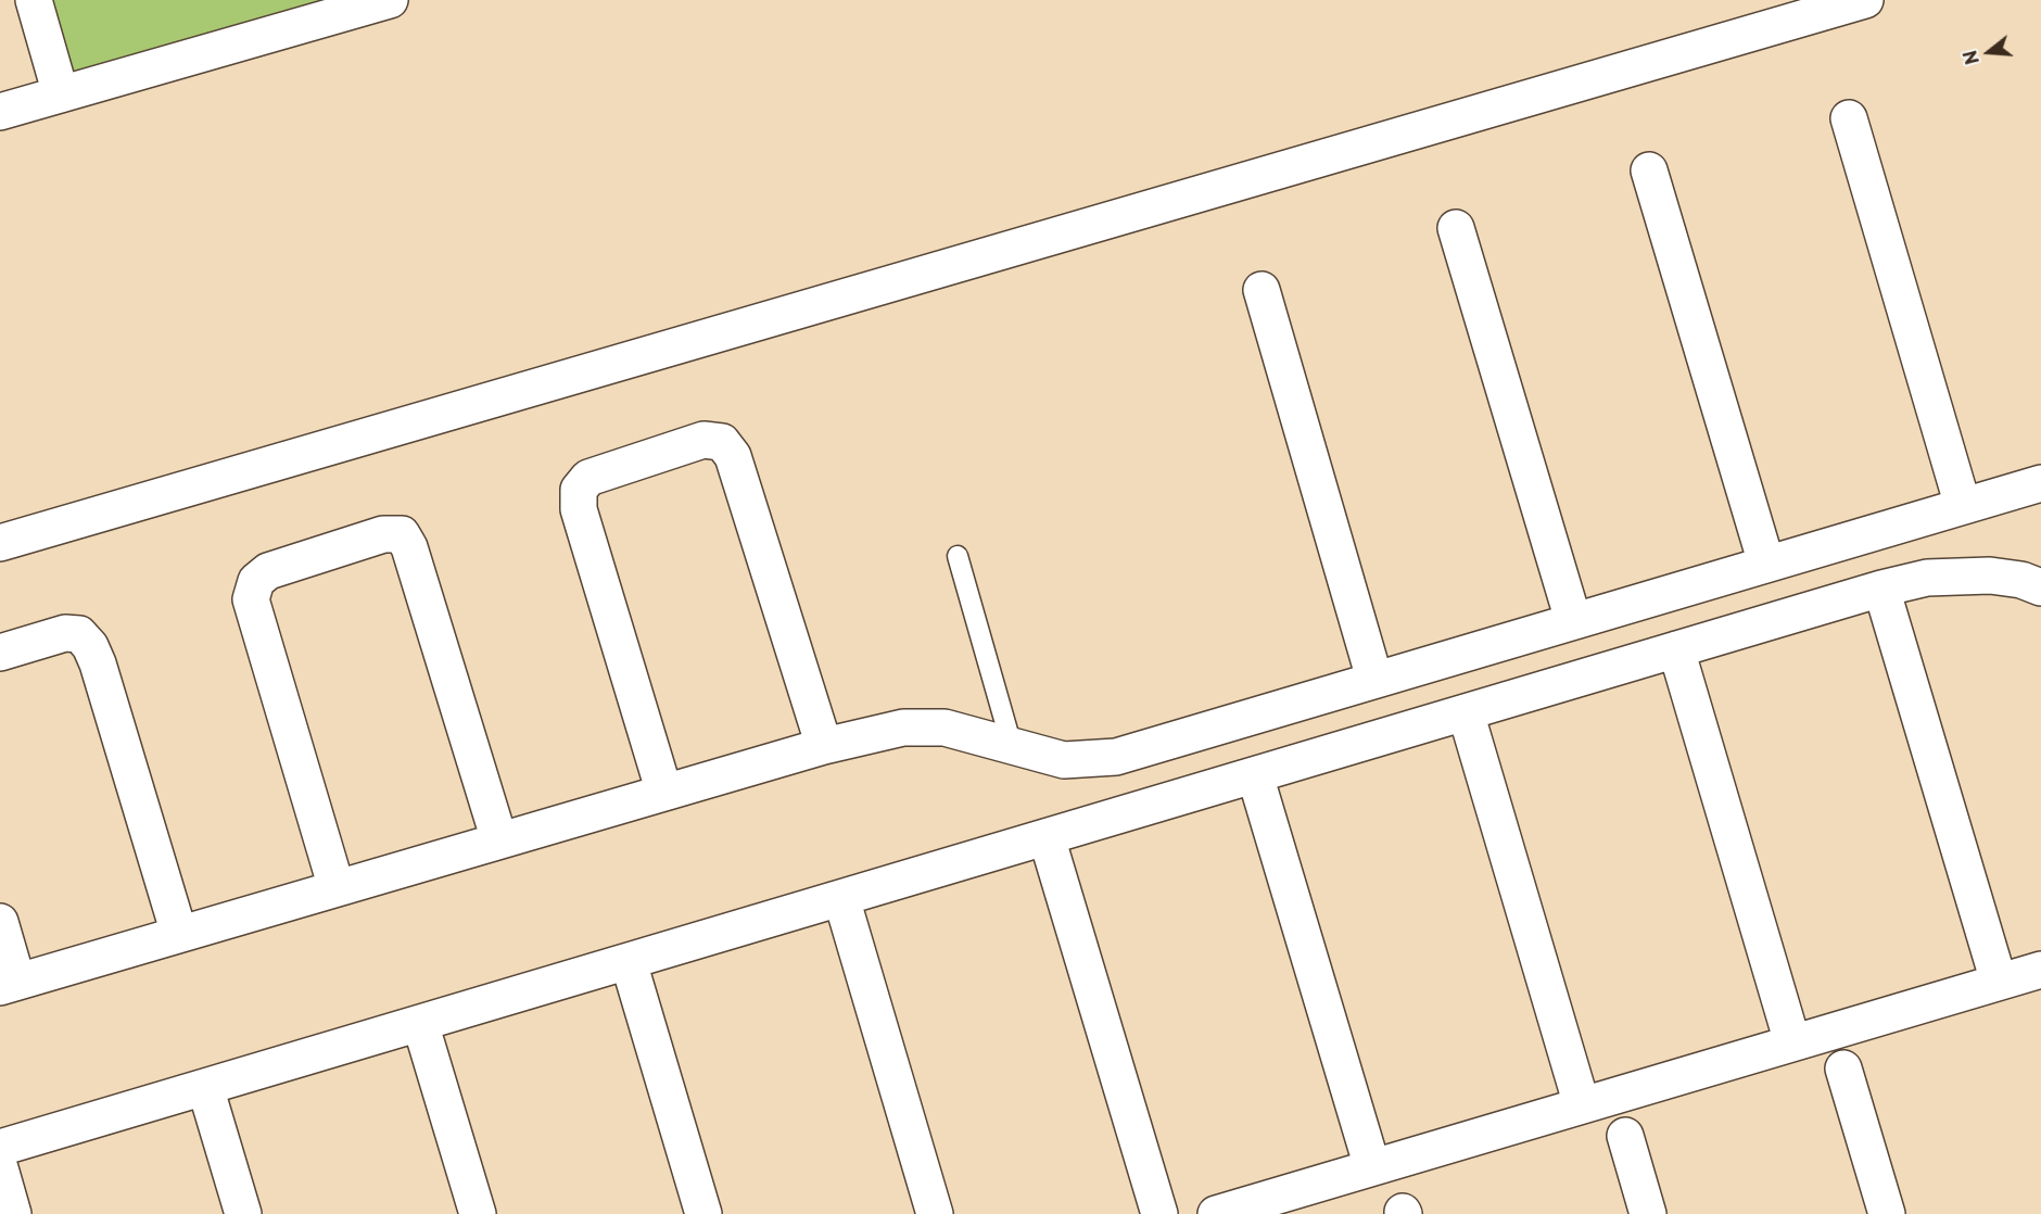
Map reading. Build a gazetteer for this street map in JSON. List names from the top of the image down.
{
  "north": "left"
}
